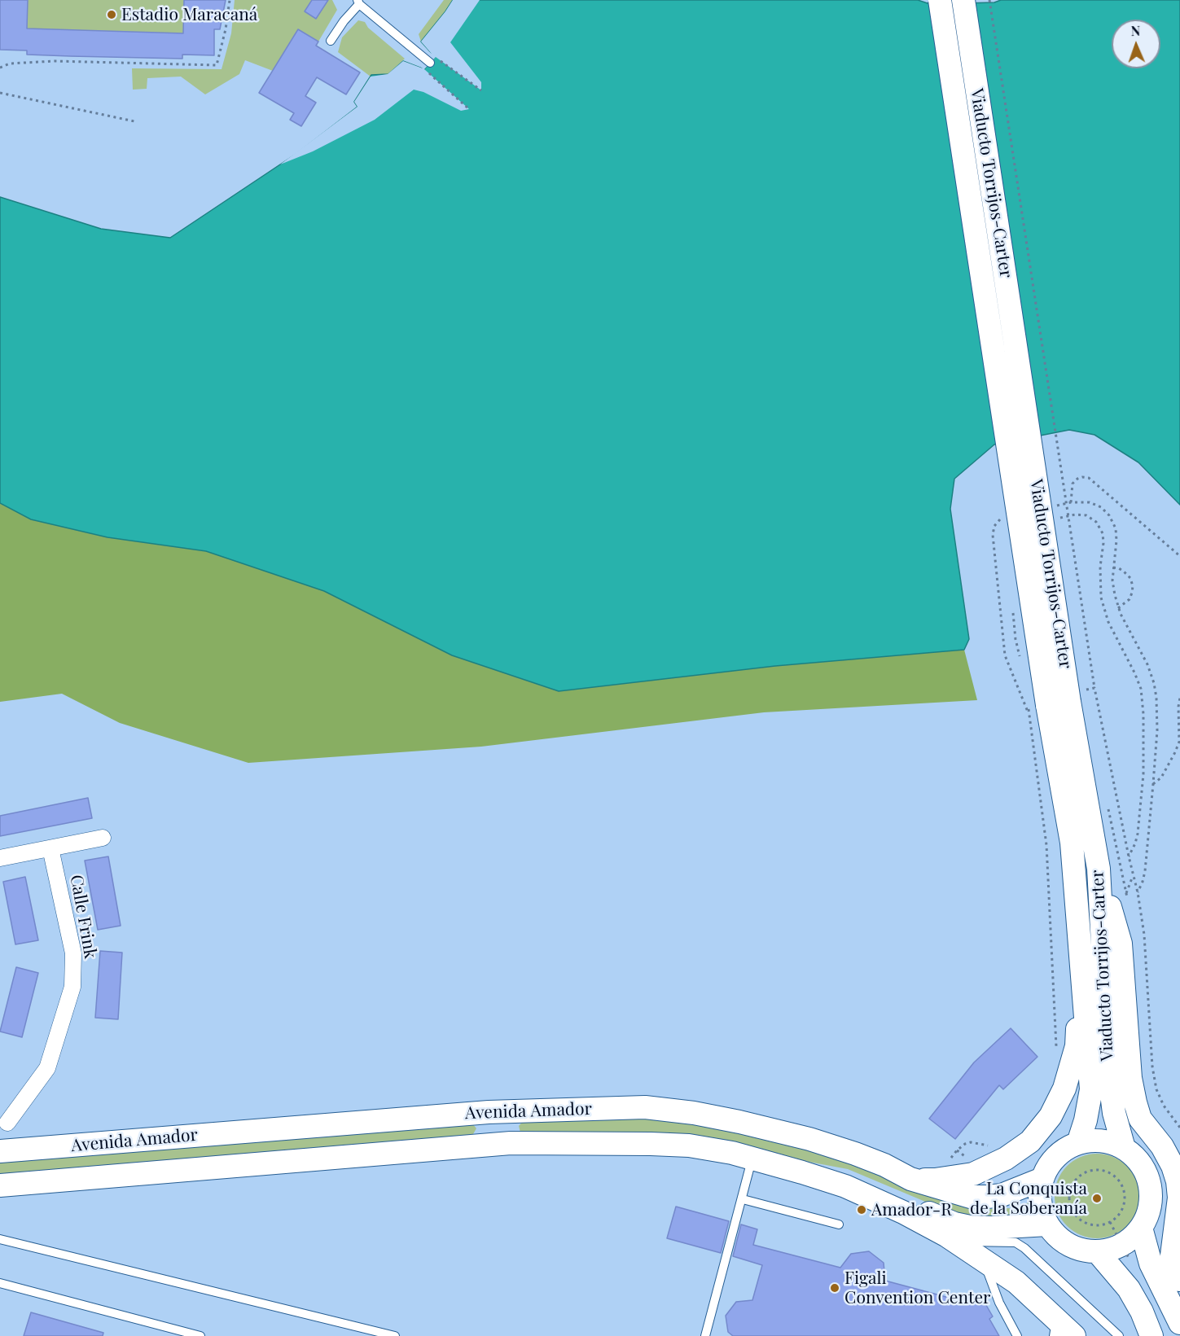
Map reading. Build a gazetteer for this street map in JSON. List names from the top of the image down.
{
  "streets": {
    "main road": ["Viaducto Torrijos-Carter", "Avenida Amador"],
    "street": ["Calle Frink"]
  },
  "places": [
    "Estadio Maracaná",
    "La Conquista de la Soberanía",
    "Amador-R",
    "Figali Convention Center"
  ],
  "north": "top"
}
